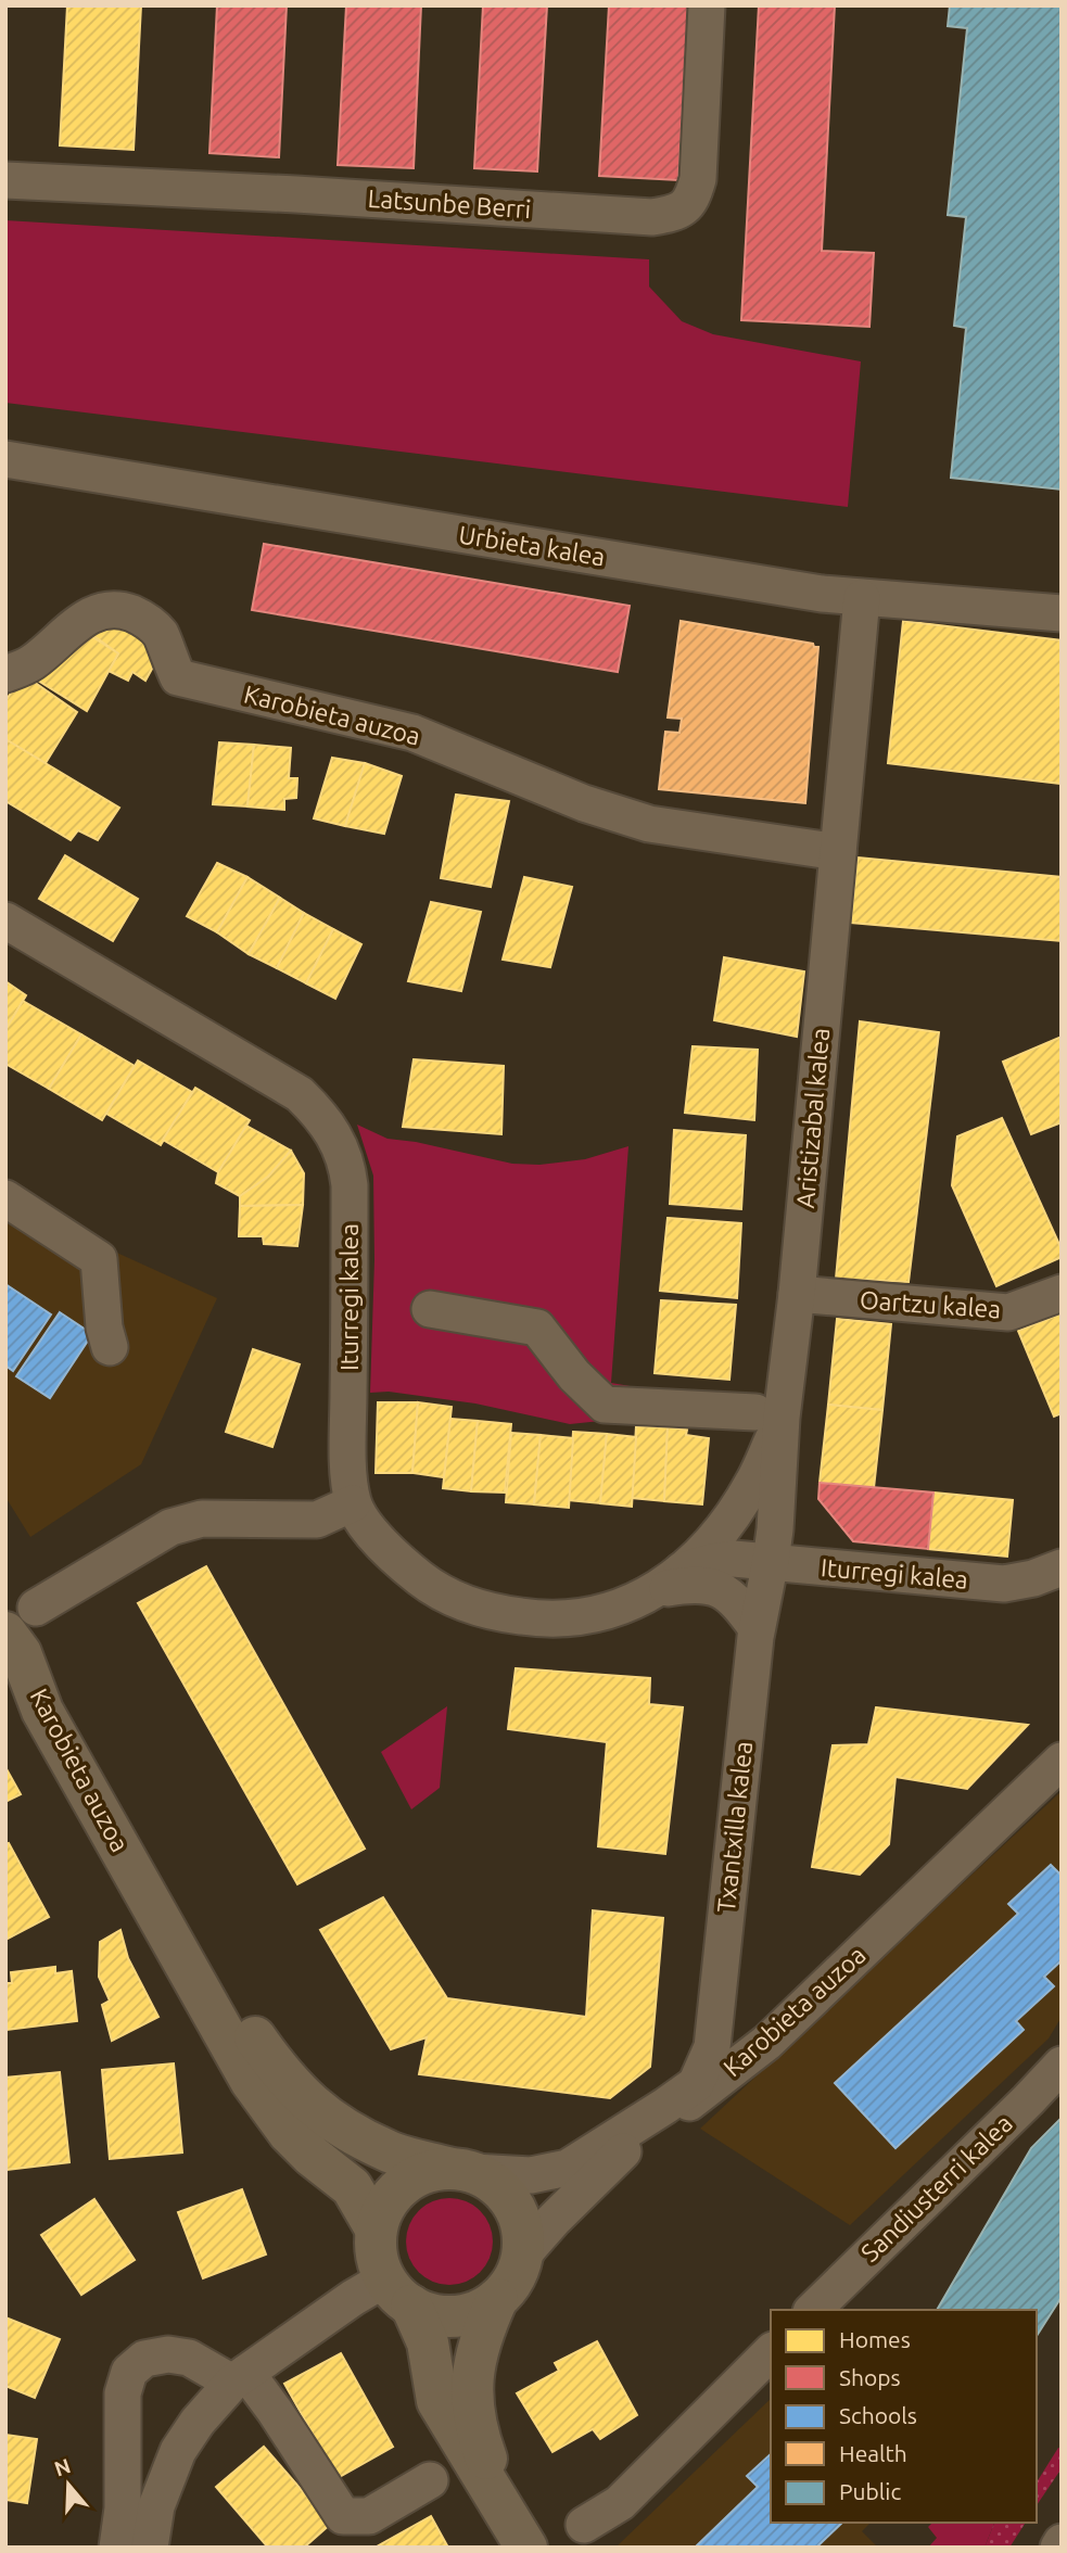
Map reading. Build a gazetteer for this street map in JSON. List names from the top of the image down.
{
  "streets": {
    "main road": ["Karobieta auzoa"],
    "street": [
      "Latsunbe Berri",
      "Urbieta kalea",
      "Aristizabal kalea",
      "Iturregi kalea",
      "Oartzu kalea",
      "Txantxilla kalea",
      "Sandiusterri kalea"
    ]
  },
  "crossings": [
    ["Urbieta kalea", "Aristizabal kalea"],
    ["Karobieta auzoa", "Aristizabal kalea"],
    ["Karobieta auzoa", "Txantxilla kalea"],
    ["Aristizabal kalea", "Iturregi kalea"],
    ["Aristizabal kalea", "Oartzu kalea"],
    ["Aristizabal kalea", "Txantxilla kalea"],
    ["Iturregi kalea", "Txantxilla kalea"]
  ],
  "legend": [
    "Homes",
    "Shops",
    "Schools",
    "Health",
    "Public"
  ],
  "north": "top"
}
